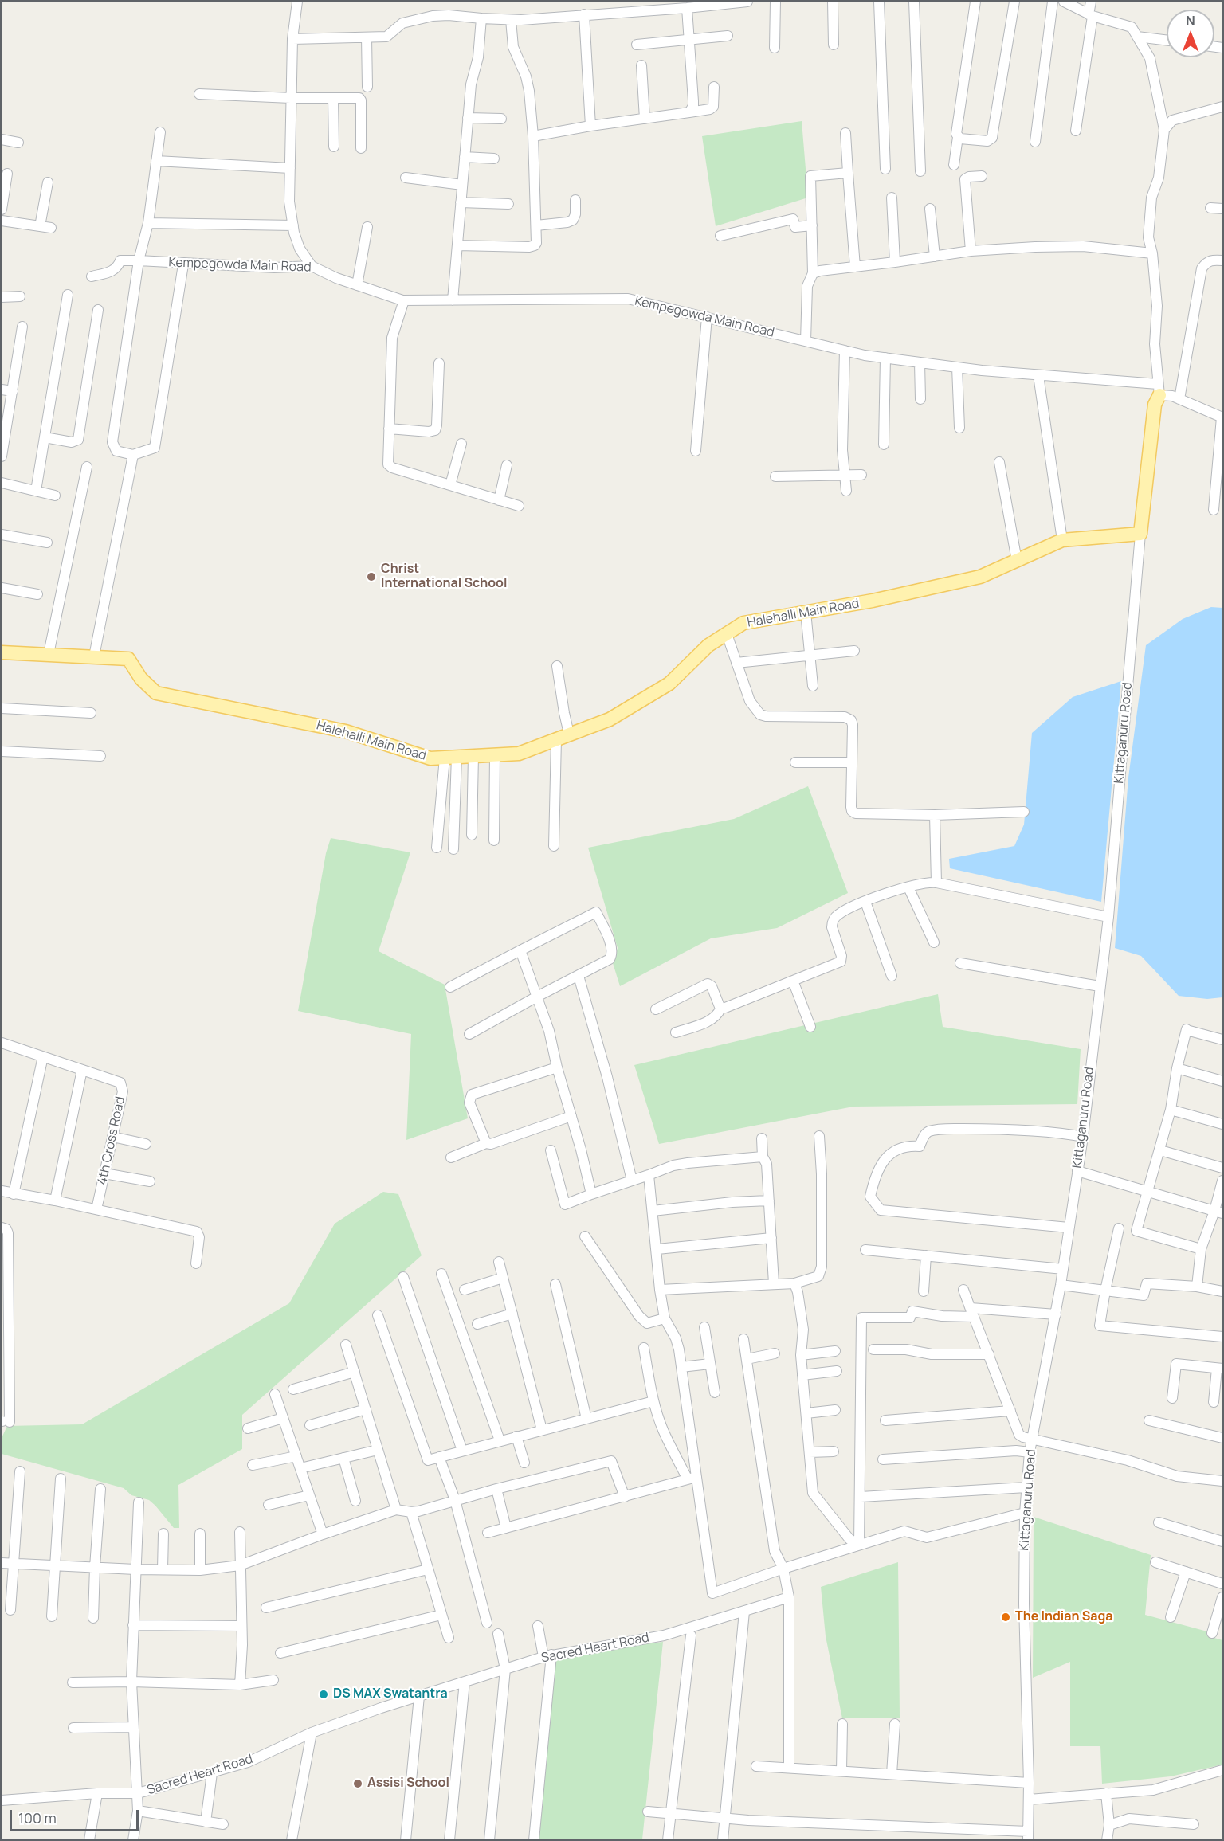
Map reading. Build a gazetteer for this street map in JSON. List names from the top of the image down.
{
  "streets": {
    "main road": ["Halehalli Main Road", "Kittaganuru Road"],
    "street": ["Kempegowda Main Road", "4th Cross Road", "Sacred Heart Road"]
  },
  "crossings": [
    ["Kempegowda Main Road", "Kittaganuru Road"],
    ["Halehalli Main Road", "Kittaganuru Road"]
  ],
  "places": [
    "Christ International School",
    "The Indian Saga",
    "DS MAX Swatantra",
    "Assisi School"
  ],
  "scale_bar": "100 m",
  "north": "top"
}
